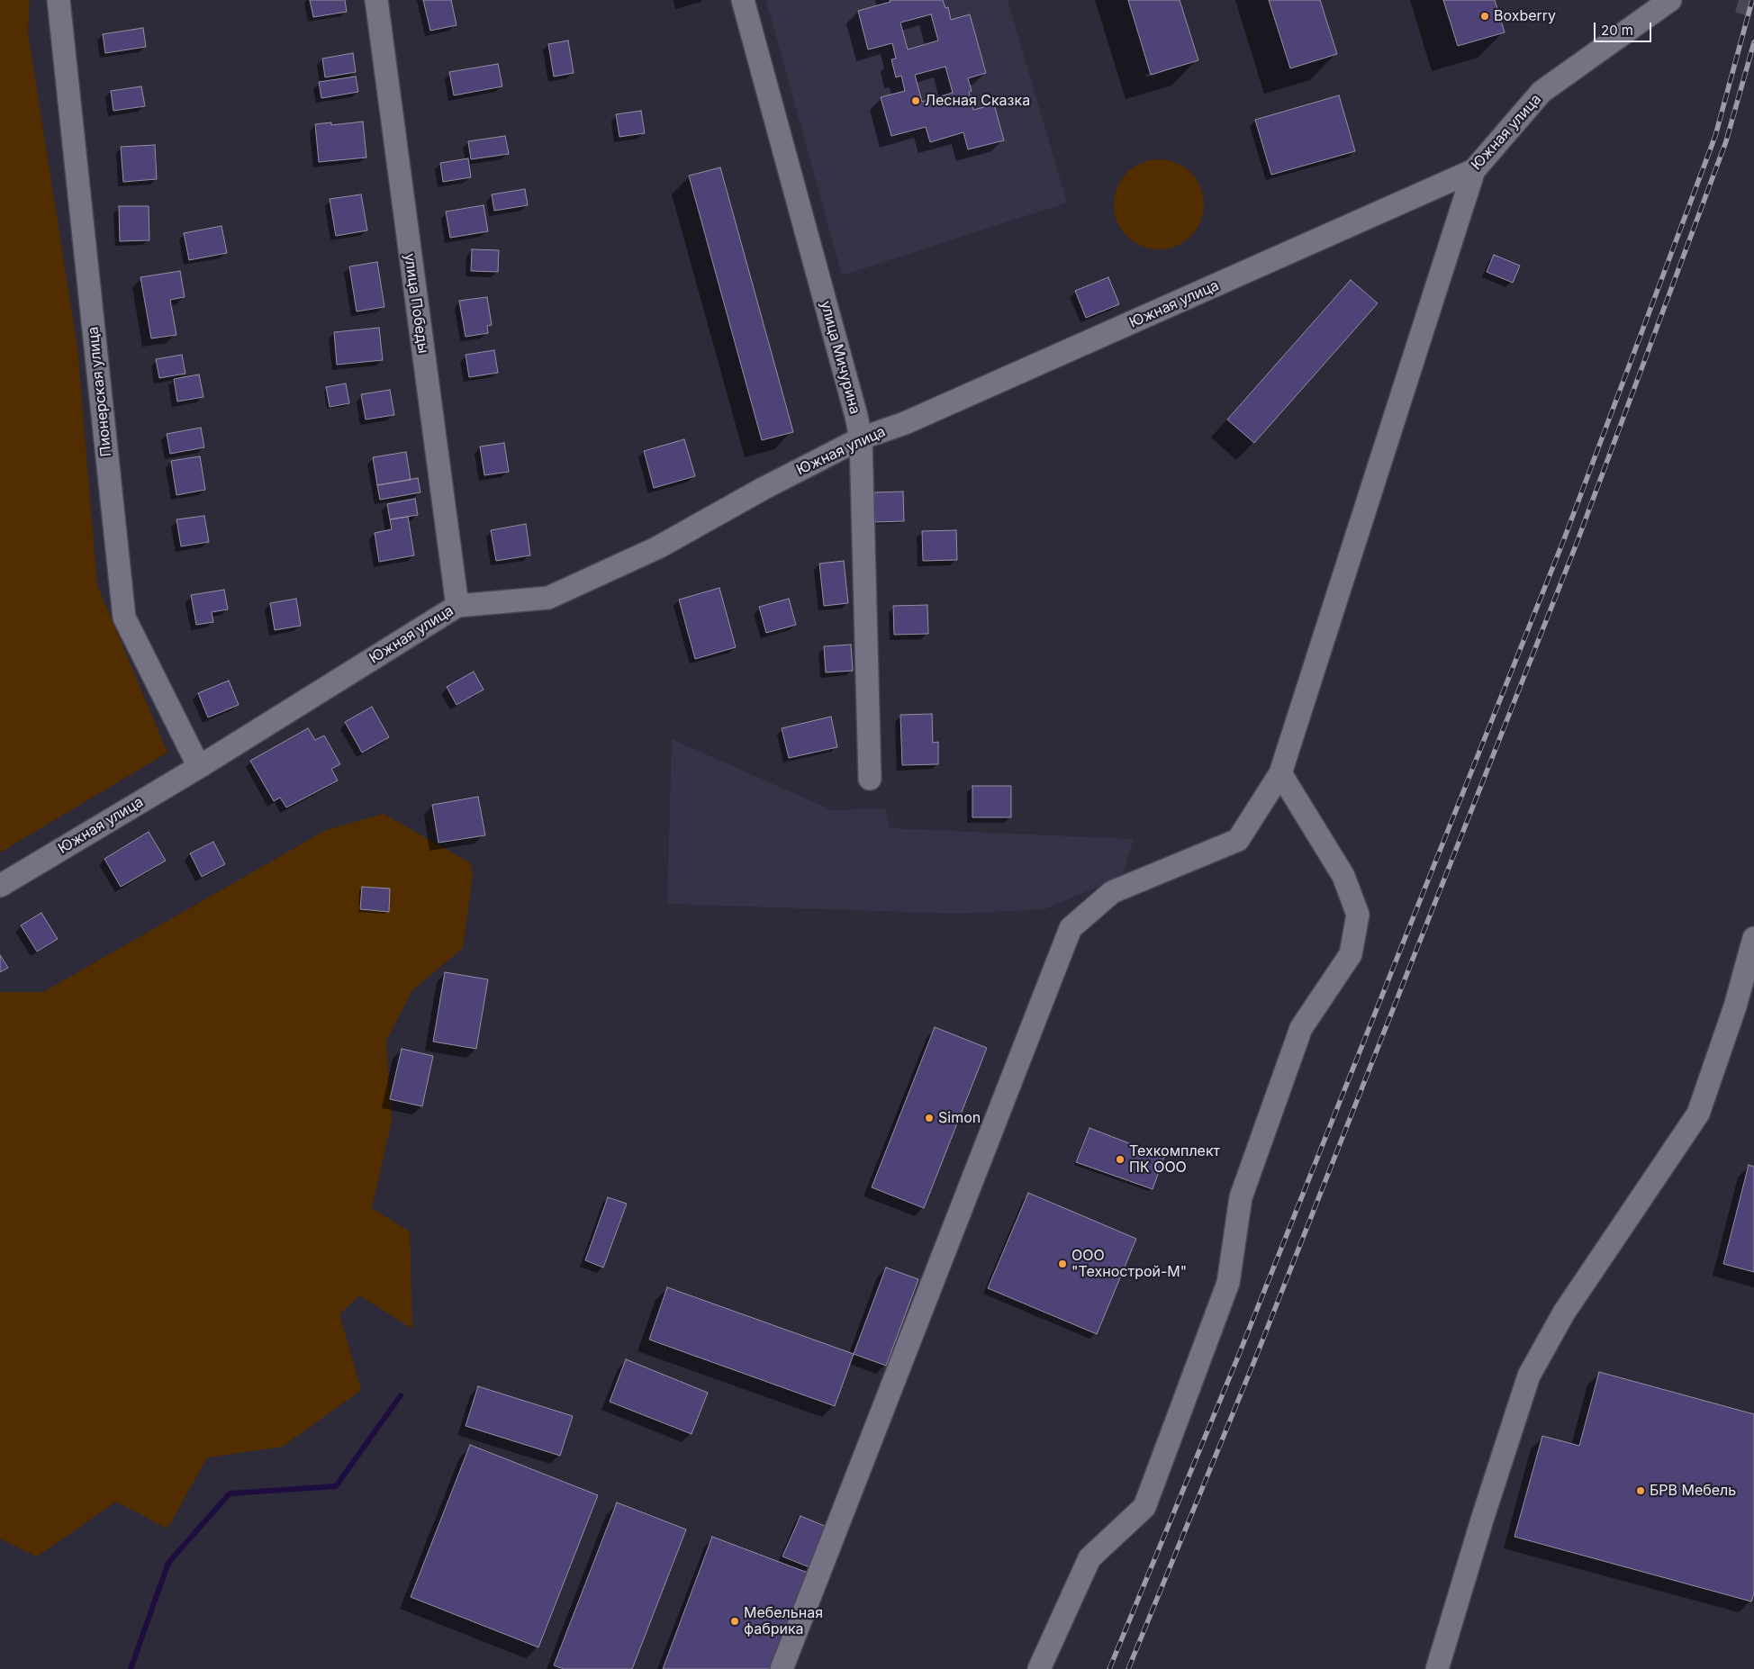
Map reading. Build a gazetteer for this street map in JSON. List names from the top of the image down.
{
  "streets": {
    "street": [
      "Южная улица",
      "улица Победы",
      "улица Мичурина",
      "Пионерская улица"
    ]
  },
  "crossings": [
    ["Южная улица", "улица Победы"],
    ["Южная улица", "улица Мичурина"],
    ["Южная улица", "Пионерская улица"]
  ],
  "places": [
    "Boxberry",
    "Лесная Сказка",
    "Simon",
    "Техкомплект ПК ООО",
    "ООО \"Технострой-М\"",
    "БРВ Мебель",
    "Мебельная фабрика"
  ],
  "scale_bar": "20 m"
}
